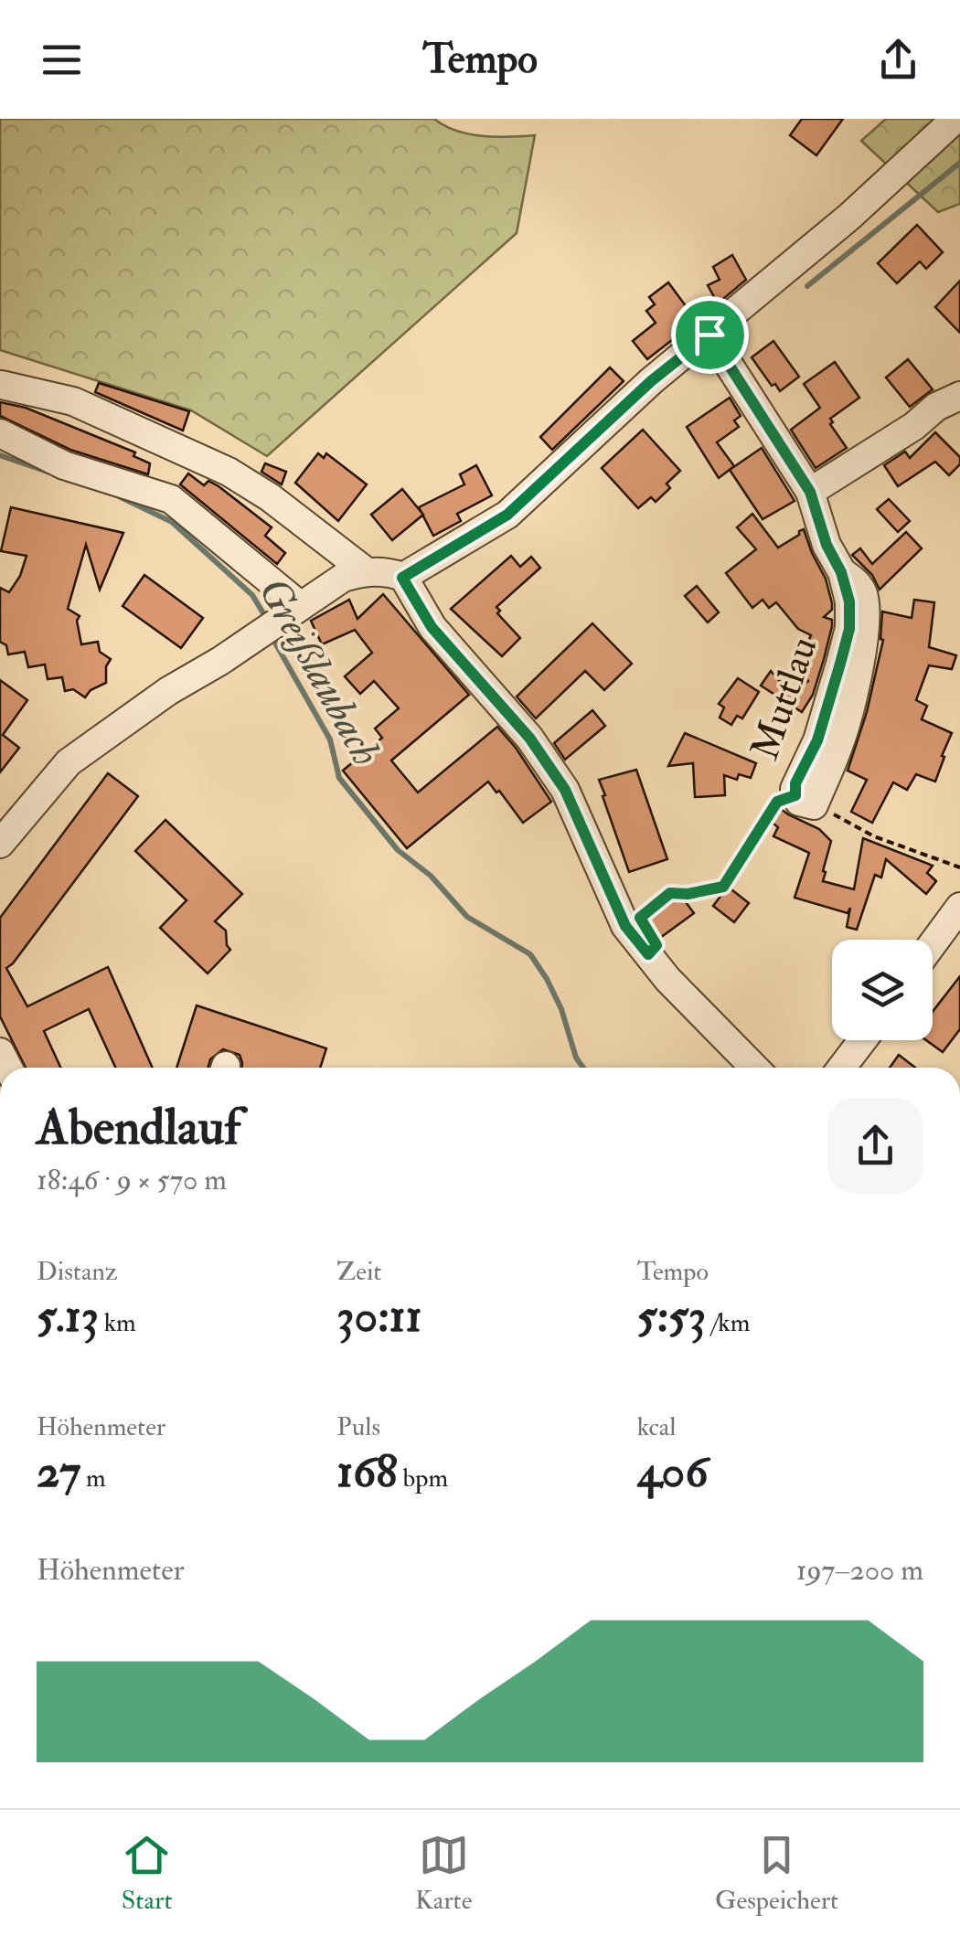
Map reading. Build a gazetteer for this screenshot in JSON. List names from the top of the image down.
{
  "streets": {
    "street": ["Muttlau"]
  },
  "water": ["Greißlaubach"],
  "page": {
    "header": "Tempo",
    "heading": ["Abendlauf", "18:46 · 9 × 570 m"],
    "stats": [
      ["Distanz", "5.13 km"],
      ["Zeit", "30:11"],
      ["Tempo", "5:53 /km"],
      ["Höhenmeter", "27 m"],
      ["Puls", "168 bpm"],
      ["kcal", "406"]
    ],
    "chart": ["Höhenmeter", "197–200 m"],
    "tabs": ["Start", "Karte", "Gespeichert"]
  }
}
